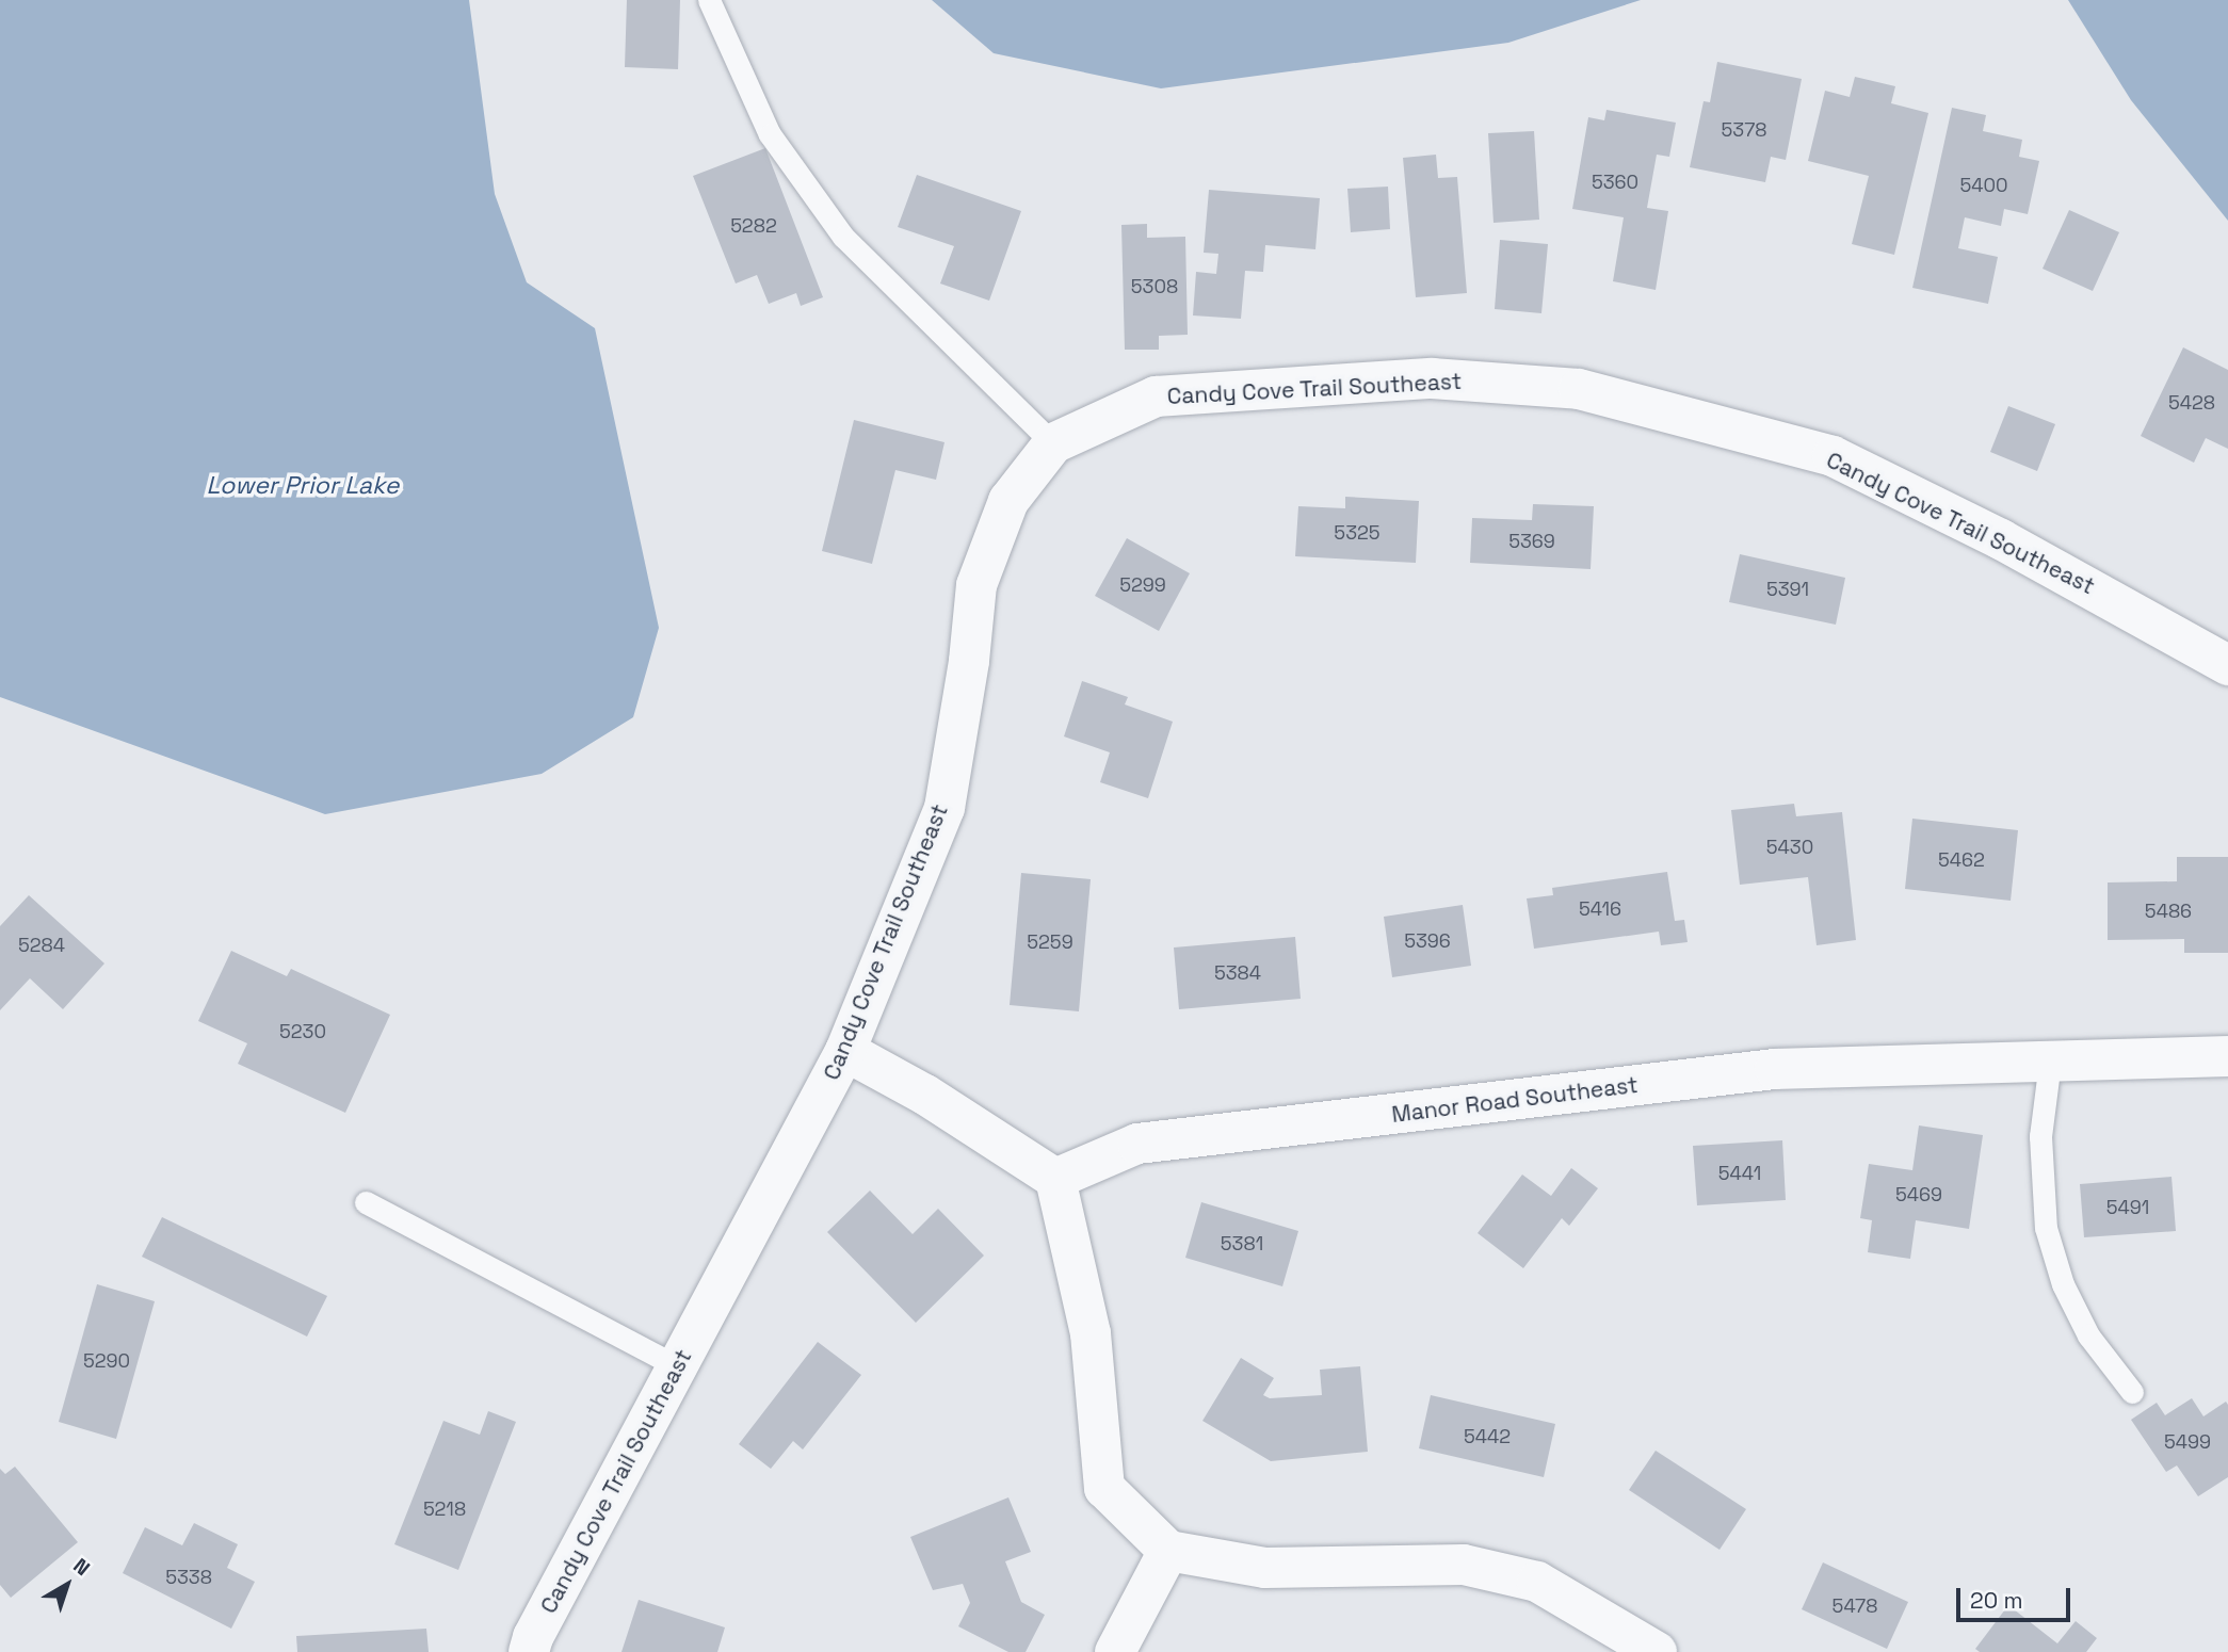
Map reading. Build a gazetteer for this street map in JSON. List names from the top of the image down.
{
  "streets": {
    "street": ["Candy Cove Trail Southeast", "Manor Road Southeast"]
  },
  "water": ["Lower Prior Lake"],
  "house_numbers": [
    "5378",
    "5360",
    "5400",
    "5282",
    "5308",
    "5428",
    "5325",
    "5369",
    "5299",
    "5391",
    "5430",
    "5462",
    "5416",
    "5486",
    "5396",
    "5259",
    "5284",
    "5384",
    "5230",
    "5441",
    "5469",
    "5491",
    "5381",
    "5290",
    "5442",
    "5499",
    "5218",
    "5338",
    "5478"
  ],
  "scale_bar": "20 m",
  "north": "top right"
}
